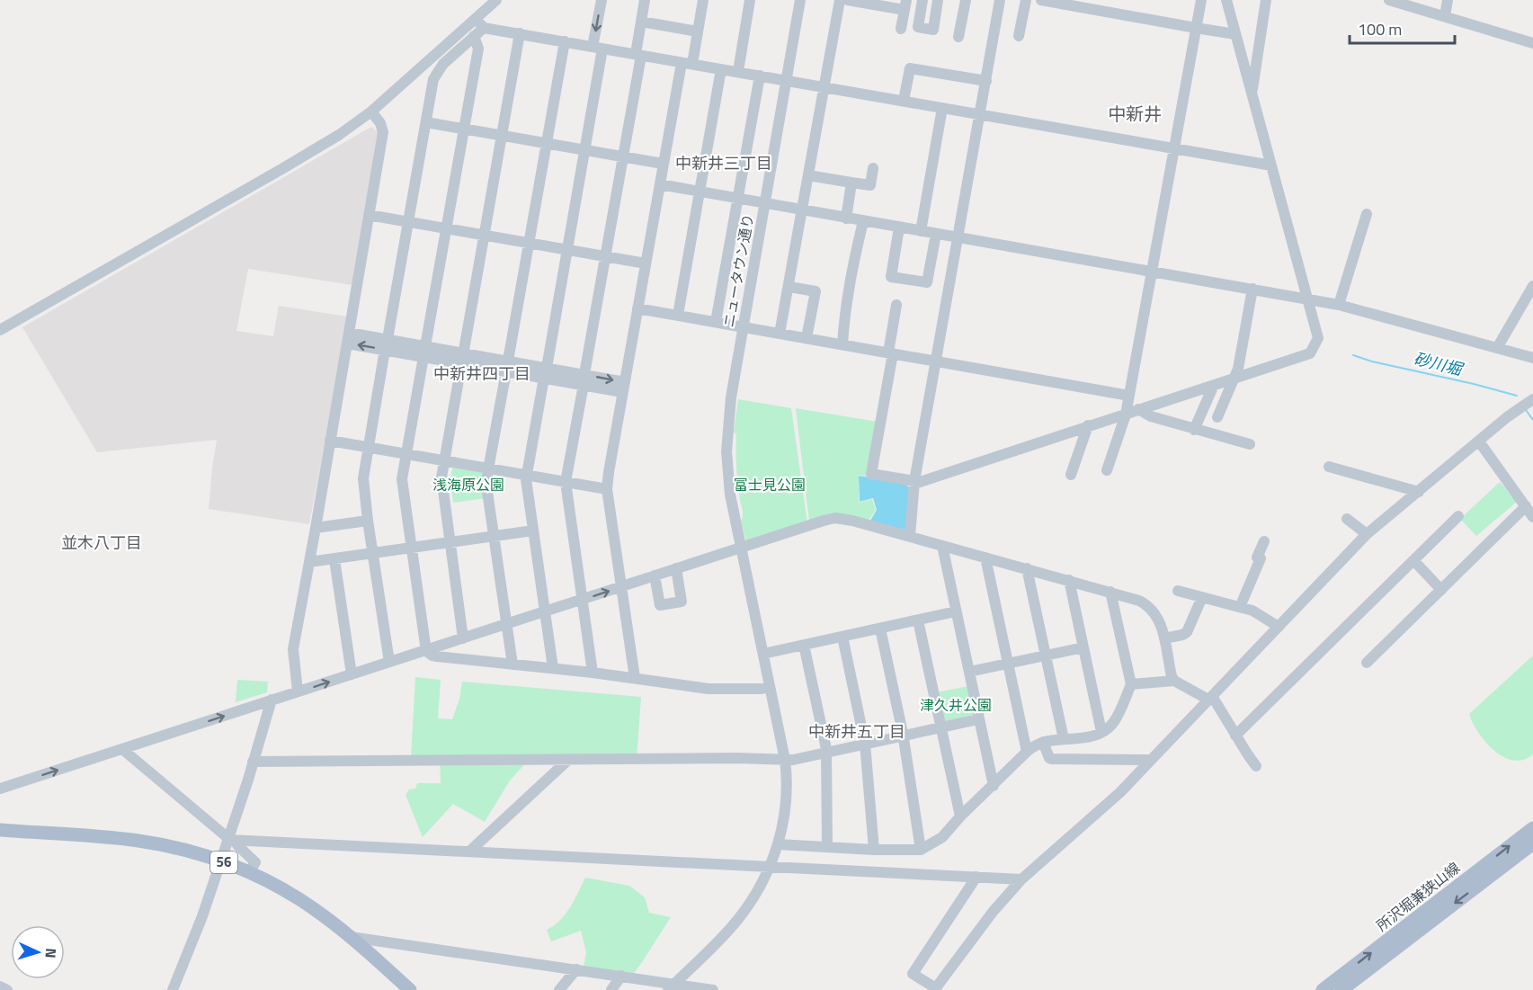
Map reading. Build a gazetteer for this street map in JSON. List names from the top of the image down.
{
  "streets": {
    "main road": ["56", "所沢堀兼狭山線"],
    "street": ["ニュータウン通り"]
  },
  "districts": [
    "中新井",
    "中新井三丁目",
    "中新井四丁目",
    "並木八丁目",
    "中新井五丁目"
  ],
  "water": ["砂川堀"],
  "parks": ["浅海原公園", "富士見公園", "津久井公園"],
  "scale_bar": "100 m",
  "north": "right"
}
